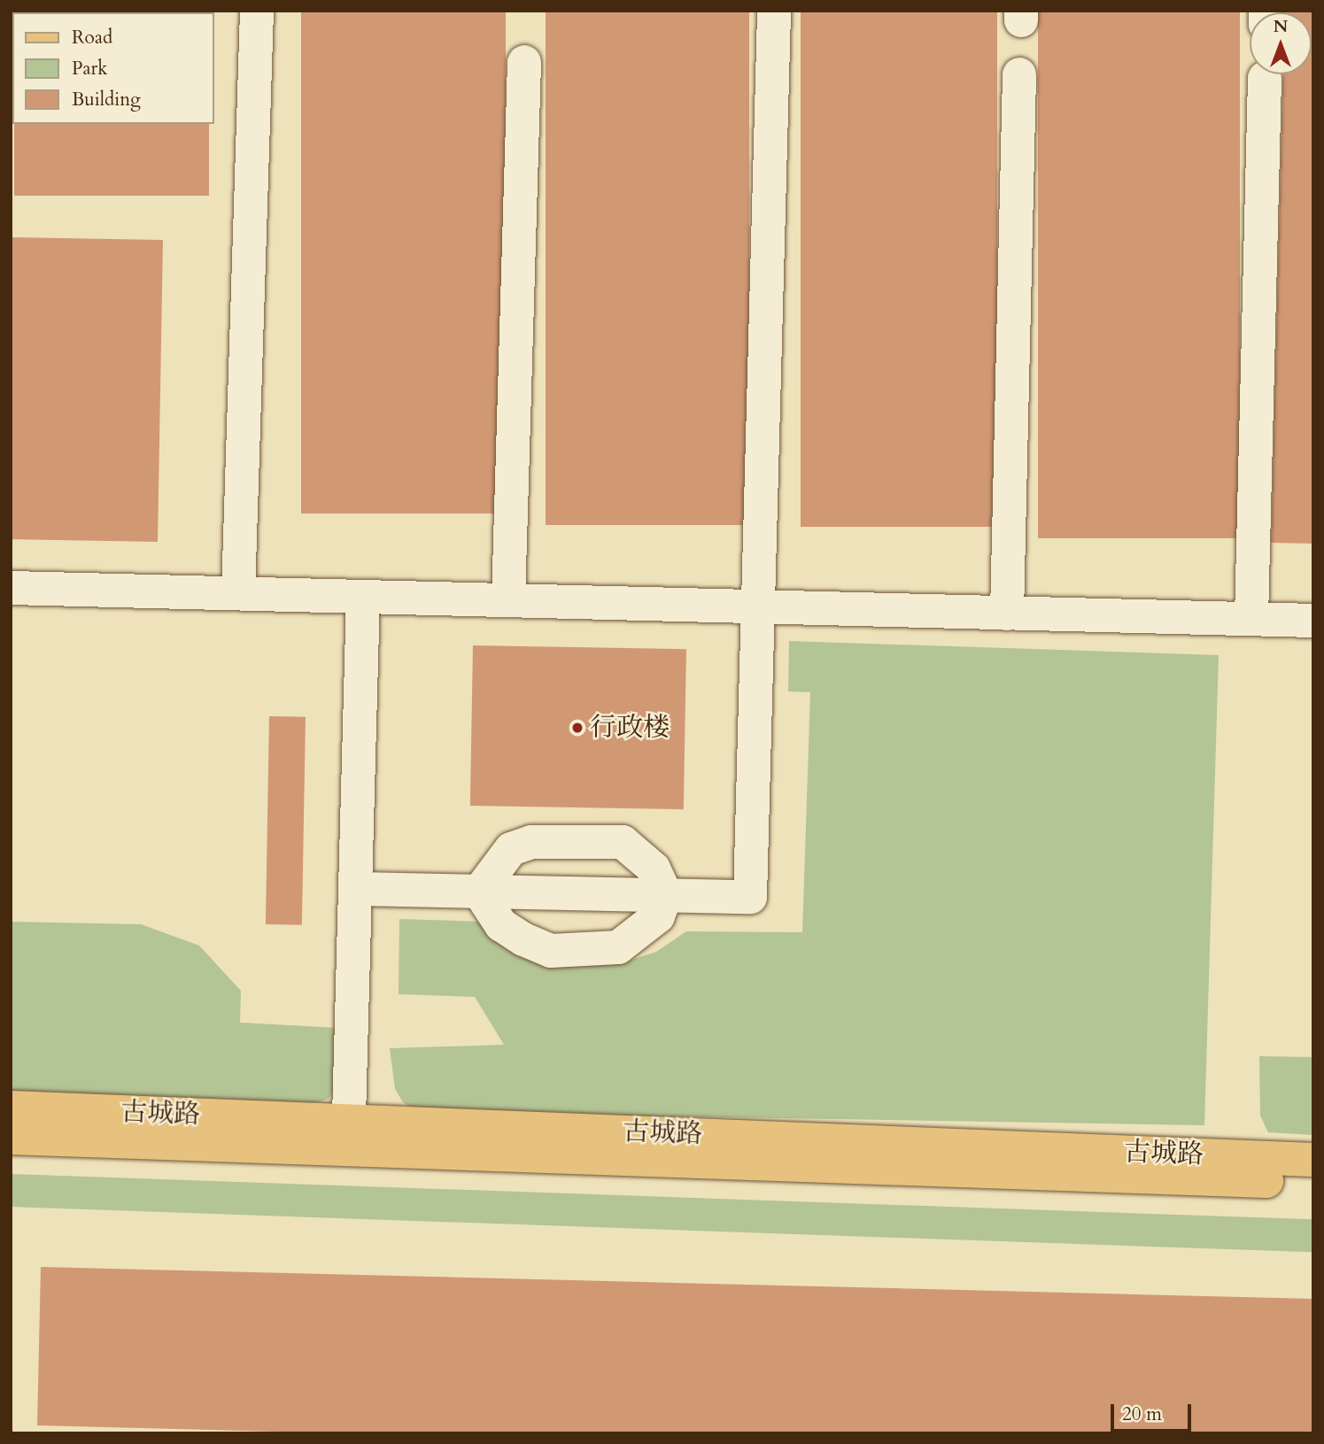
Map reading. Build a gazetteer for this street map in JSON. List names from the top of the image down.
{
  "streets": {
    "main road": ["古城路"]
  },
  "places": ["行政楼"],
  "legend": ["Road", "Park", "Building"],
  "scale_bar": "20 m",
  "north": "top"
}
